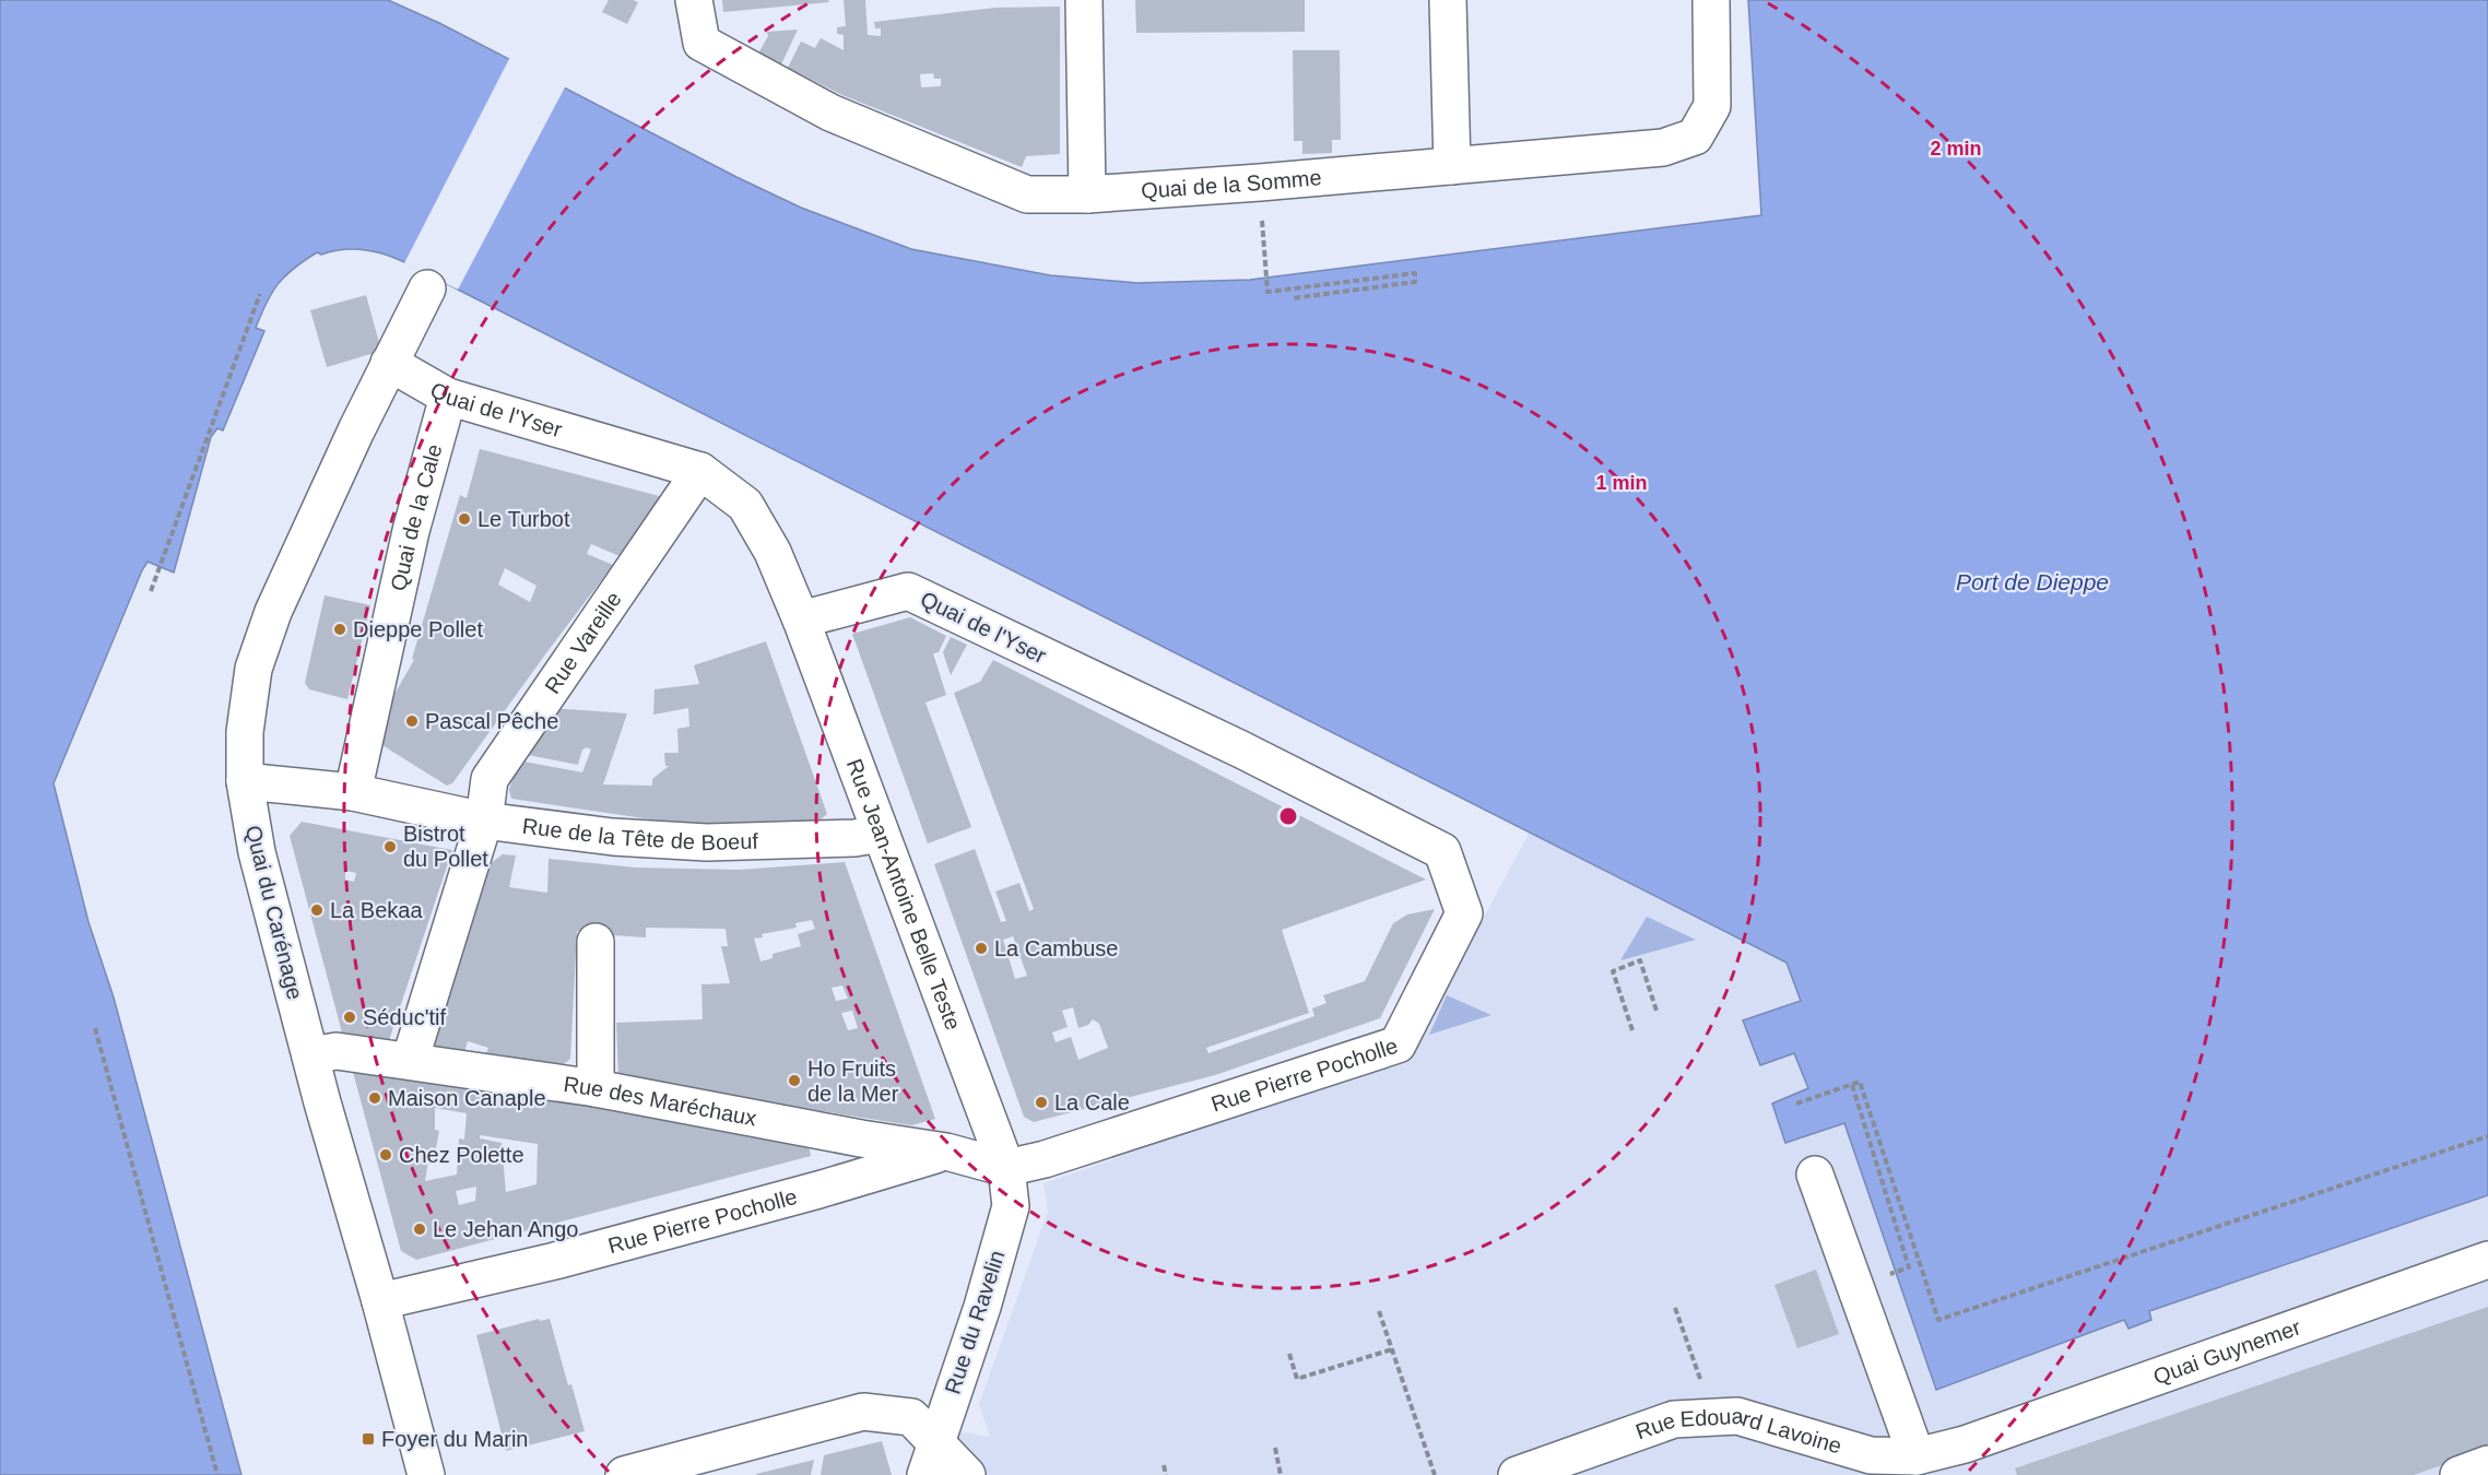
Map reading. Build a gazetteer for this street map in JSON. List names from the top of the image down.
{
  "streets": {
    "street": [
      "Quai de la Somme",
      "Quai de l'Yser",
      "Quai de la Cale",
      "Rue Vareille",
      "Rue de la Tête de Boeuf",
      "Rue Jean-Antoine Belle Teste",
      "Quai du Carénage",
      "Rue Pierre Pocholle",
      "Rue des Maréchaux",
      "Rue du Ravelin",
      "Quai Guynemer",
      "Rue Edouard Lavoine"
    ]
  },
  "crossings": [
    ["Quai de l'Yser", "Quai de la Cale"],
    ["Quai de l'Yser", "Rue Vareille"],
    ["Quai de l'Yser", "Rue Jean-Antoine Belle Teste"],
    ["Quai de l'Yser", "Quai du Carénage"],
    ["Quai de l'Yser", "Rue Pierre Pocholle"],
    ["Quai de la Cale", "Rue de la Tête de Boeuf"],
    ["Rue Vareille", "Rue de la Tête de Boeuf"],
    ["Rue Vareille", "Rue des Maréchaux"],
    ["Rue de la Tête de Boeuf", "Rue Jean-Antoine Belle Teste"],
    ["Rue de la Tête de Boeuf", "Quai du Carénage"],
    ["Rue Jean-Antoine Belle Teste", "Rue Pierre Pocholle"],
    ["Rue Jean-Antoine Belle Teste", "Rue des Maréchaux"],
    ["Rue Jean-Antoine Belle Teste", "Rue du Ravelin"],
    ["Quai du Carénage", "Rue Pierre Pocholle"],
    ["Quai du Carénage", "Rue des Maréchaux"],
    ["Rue Pierre Pocholle", "Rue des Maréchaux"],
    ["Rue Pierre Pocholle", "Rue du Ravelin"],
    ["Rue des Maréchaux", "Rue du Ravelin"],
    ["Quai Guynemer", "Rue Edouard Lavoine"]
  ],
  "water": ["Port de Dieppe"],
  "places": {
    "other": [
      "Le Turbot",
      "Dieppe Pollet",
      "Pascal Pêche",
      "Bistrot du Pollet",
      "La Bekaa",
      "La Cambuse",
      "Séduc'tif",
      "Ho Fruits de la Mer",
      "Maison Canaple",
      "La Cale",
      "Chez Polette",
      "Le Jehan Ango"
    ],
    "transit": ["Foyer du Marin"]
  },
  "rings": ["2 min", "1 min"]
}
